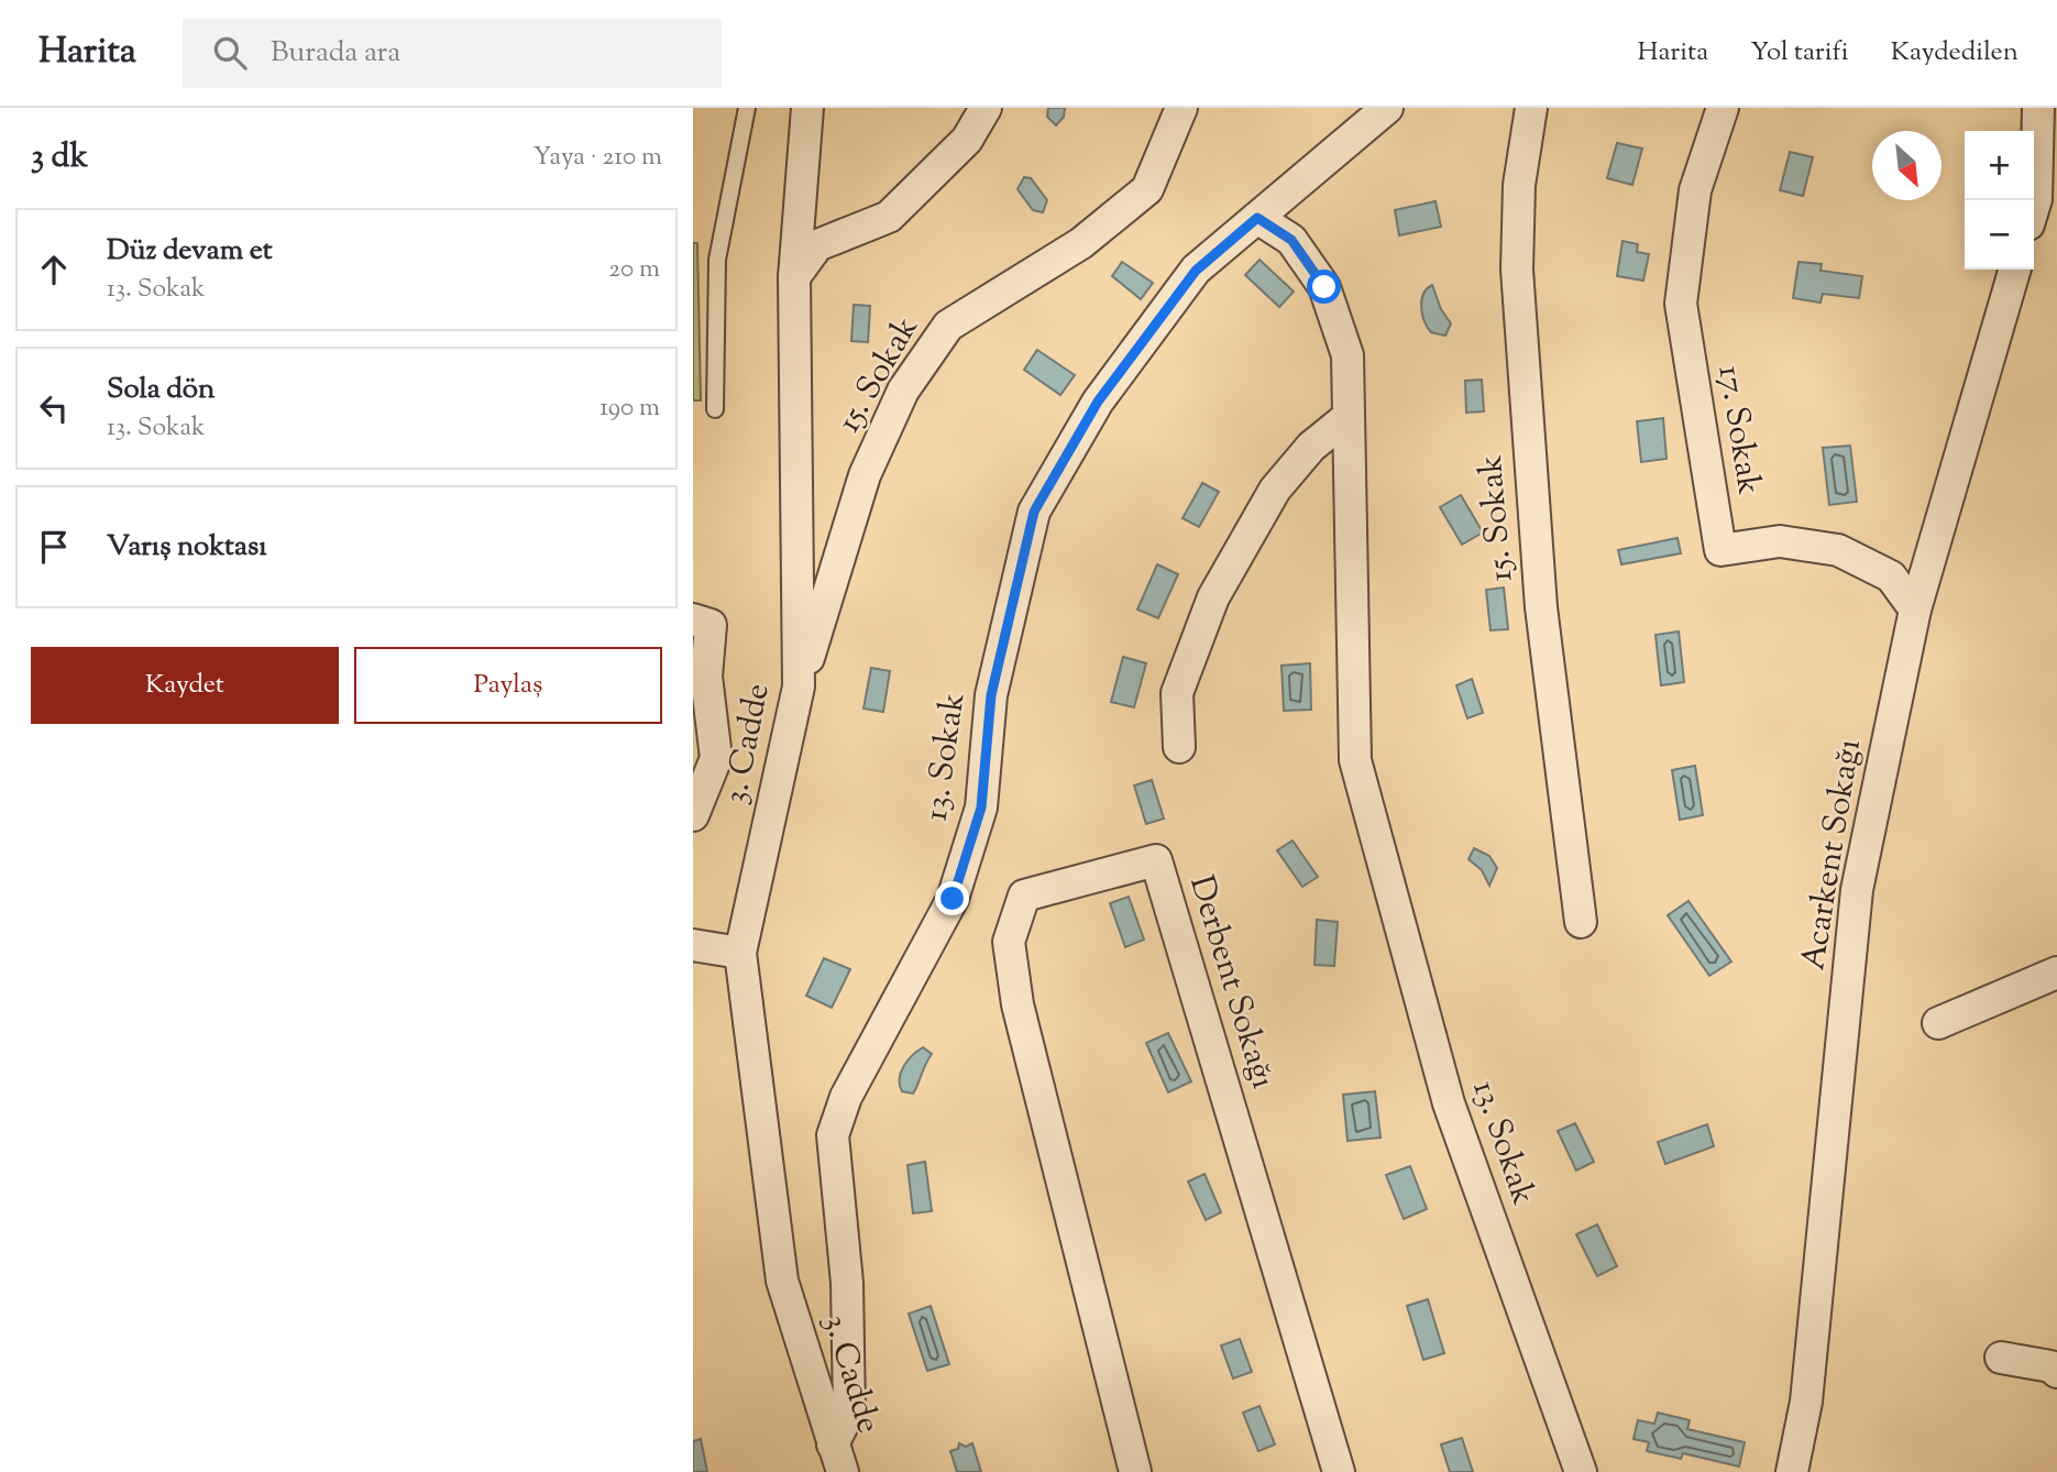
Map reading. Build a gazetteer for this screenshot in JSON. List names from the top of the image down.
{
  "streets": {
    "street": [
      "15. Sokak",
      "17. Sokak",
      "3. Cadde",
      "13. Sokak",
      "Acarkent Sokağı",
      "Derbent Sokağı"
    ]
  },
  "crossings": [
    ["15. Sokak", "3. Cadde"],
    ["17. Sokak", "Acarkent Sokağı"],
    ["3. Cadde", "13. Sokak"]
  ],
  "north": "bottom right",
  "page": {
    "header": "Harita",
    "search": "Burada ara",
    "nav": ["Harita", "Yol tarifi", "Kaydedilen"],
    "heading": ["3 dk", "Yaya · 210 m"],
    "map_buttons": ["+", "−"],
    "list": [
      ["Düz devam et", "13. Sokak", "20 m"],
      ["Sola dön", "13. Sokak", "190 m"],
      "Varış noktası"
    ],
    "buttons": ["Kaydet", "Paylaş"]
  }
}
